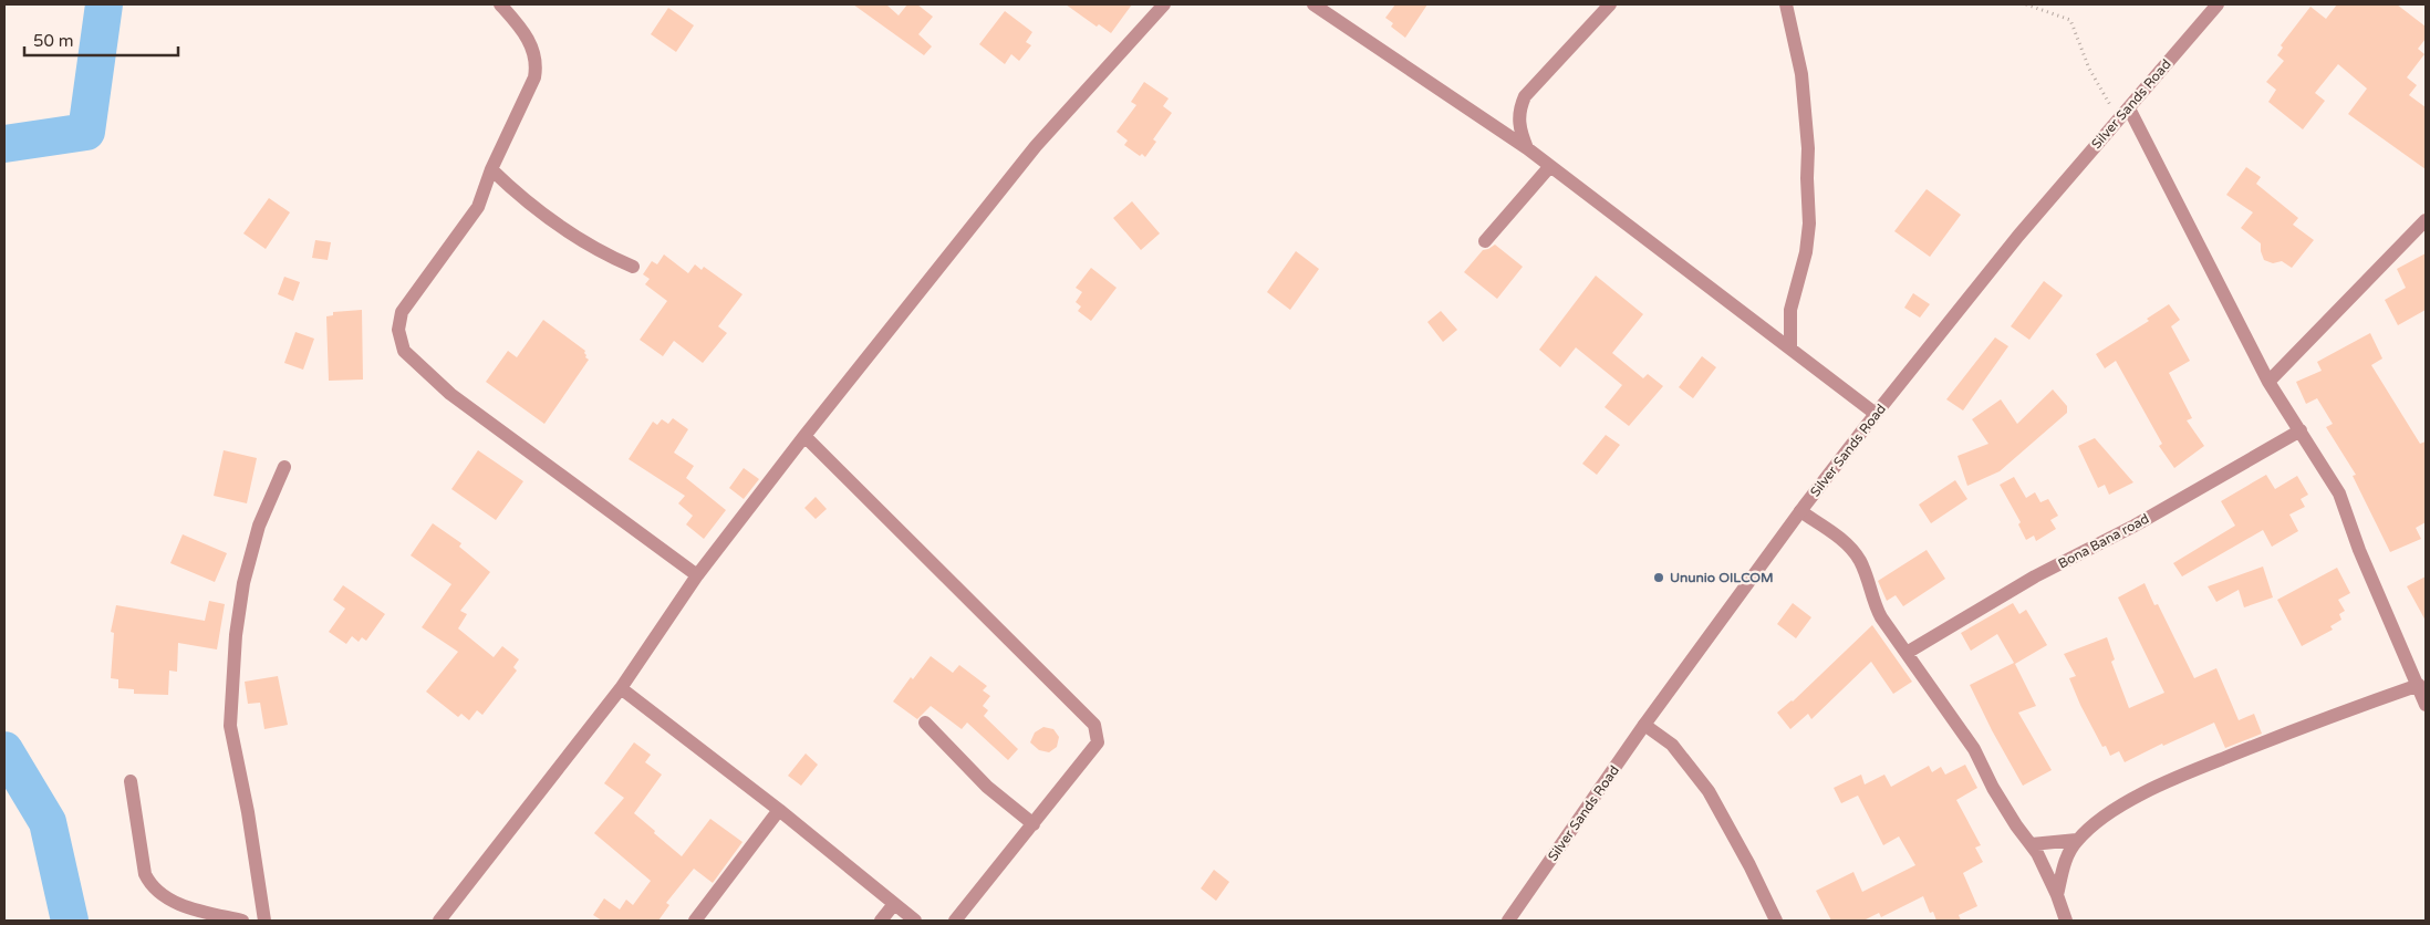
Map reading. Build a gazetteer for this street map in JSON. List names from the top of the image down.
{
  "streets": {
    "street": ["Silver Sands Road", "Bona Bana road"]
  },
  "places": ["Ununio OILCOM"],
  "scale_bar": "50 m"
}
